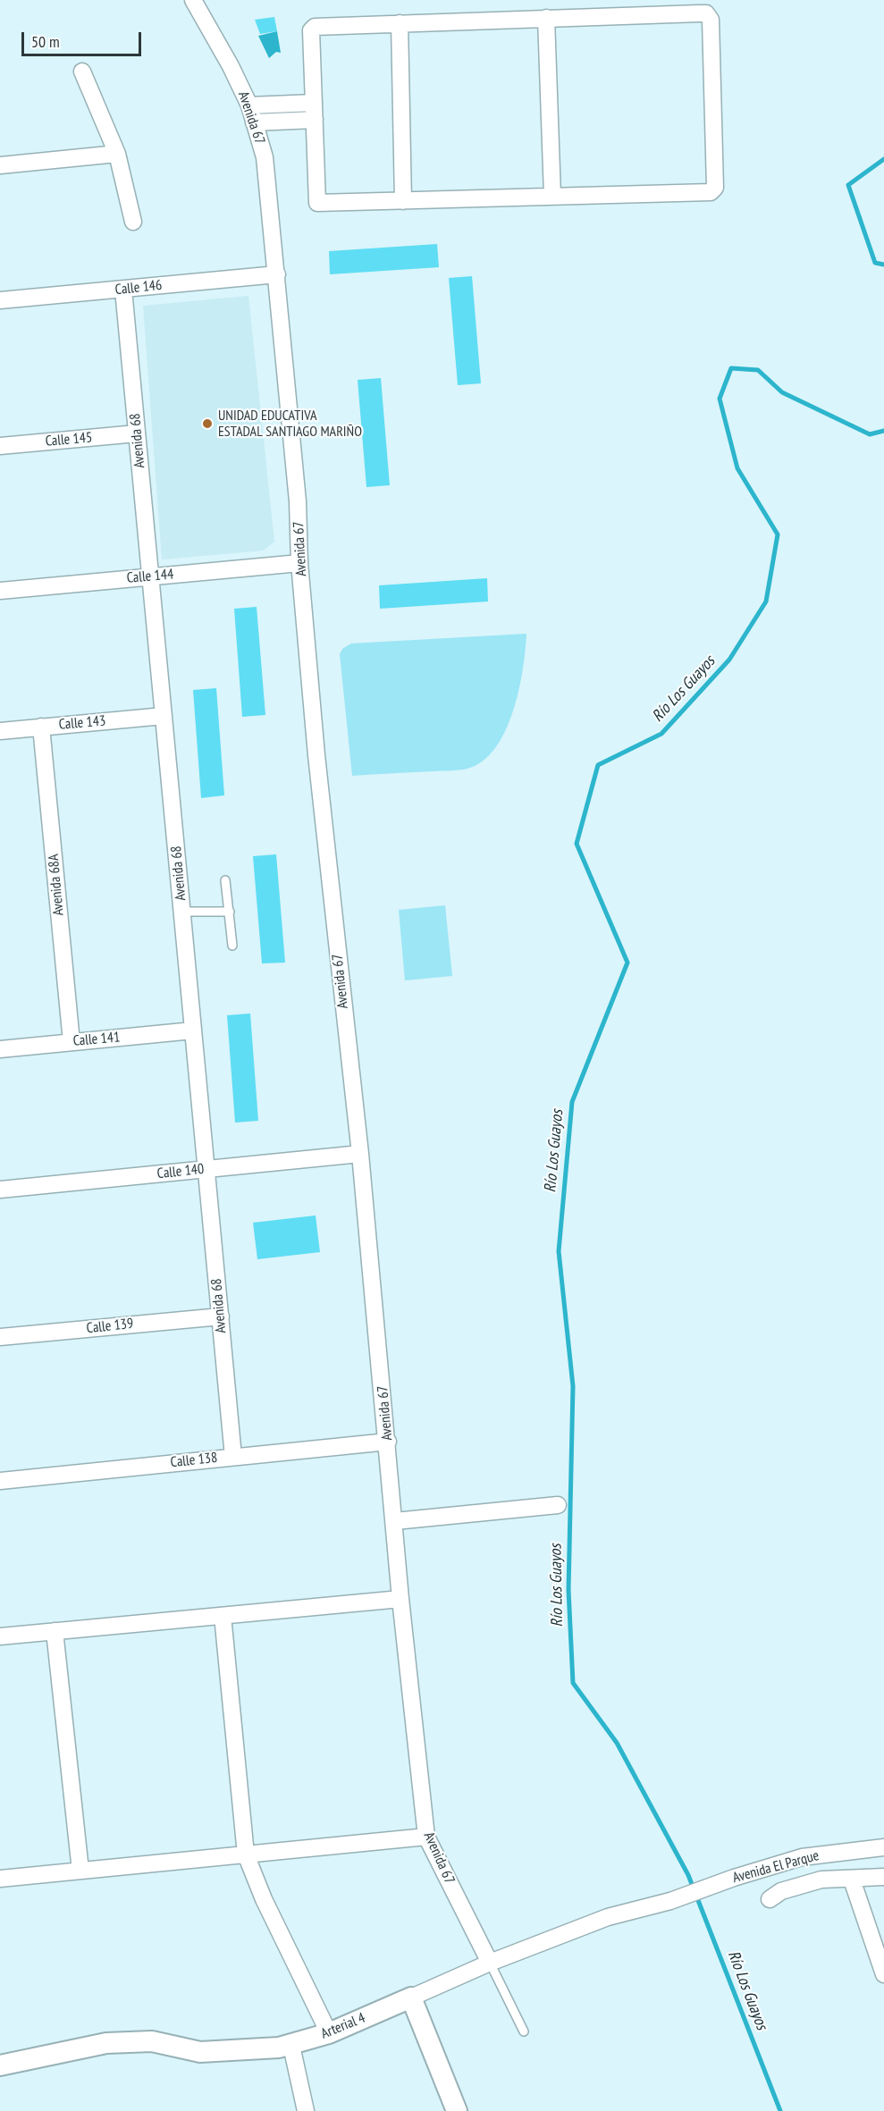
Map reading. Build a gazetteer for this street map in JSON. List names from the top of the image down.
{
  "streets": {
    "street": [
      "Avenida 67",
      "Calle 146",
      "Calle 145",
      "Avenida 68",
      "Calle 144",
      "Calle 143",
      "Avenida 68A",
      "Calle 141",
      "Calle 140",
      "Calle 139",
      "Calle 138",
      "Avenida El Parque",
      "Arterial 4"
    ]
  },
  "crossings": [
    ["Avenida 67", "Calle 146"],
    ["Avenida 67", "Calle 144"],
    ["Avenida 67", "Calle 140"],
    ["Avenida 67", "Calle 138"],
    ["Avenida 67", "Arterial 4"],
    ["Calle 146", "Avenida 68"],
    ["Calle 145", "Avenida 68"],
    ["Avenida 68", "Calle 144"],
    ["Avenida 68", "Calle 143"],
    ["Avenida 68", "Calle 141"],
    ["Avenida 68", "Calle 140"],
    ["Avenida 68", "Calle 139"],
    ["Avenida 68", "Calle 138"],
    ["Calle 143", "Avenida 68A"],
    ["Avenida 68A", "Calle 141"],
    ["Avenida El Parque", "Arterial 4"]
  ],
  "water": ["Río Los Guayos"],
  "places": ["UNIDAD EDUCATIVA ESTADAL SANTIAGO MARIÑO"],
  "scale_bar": "50 m"
}
